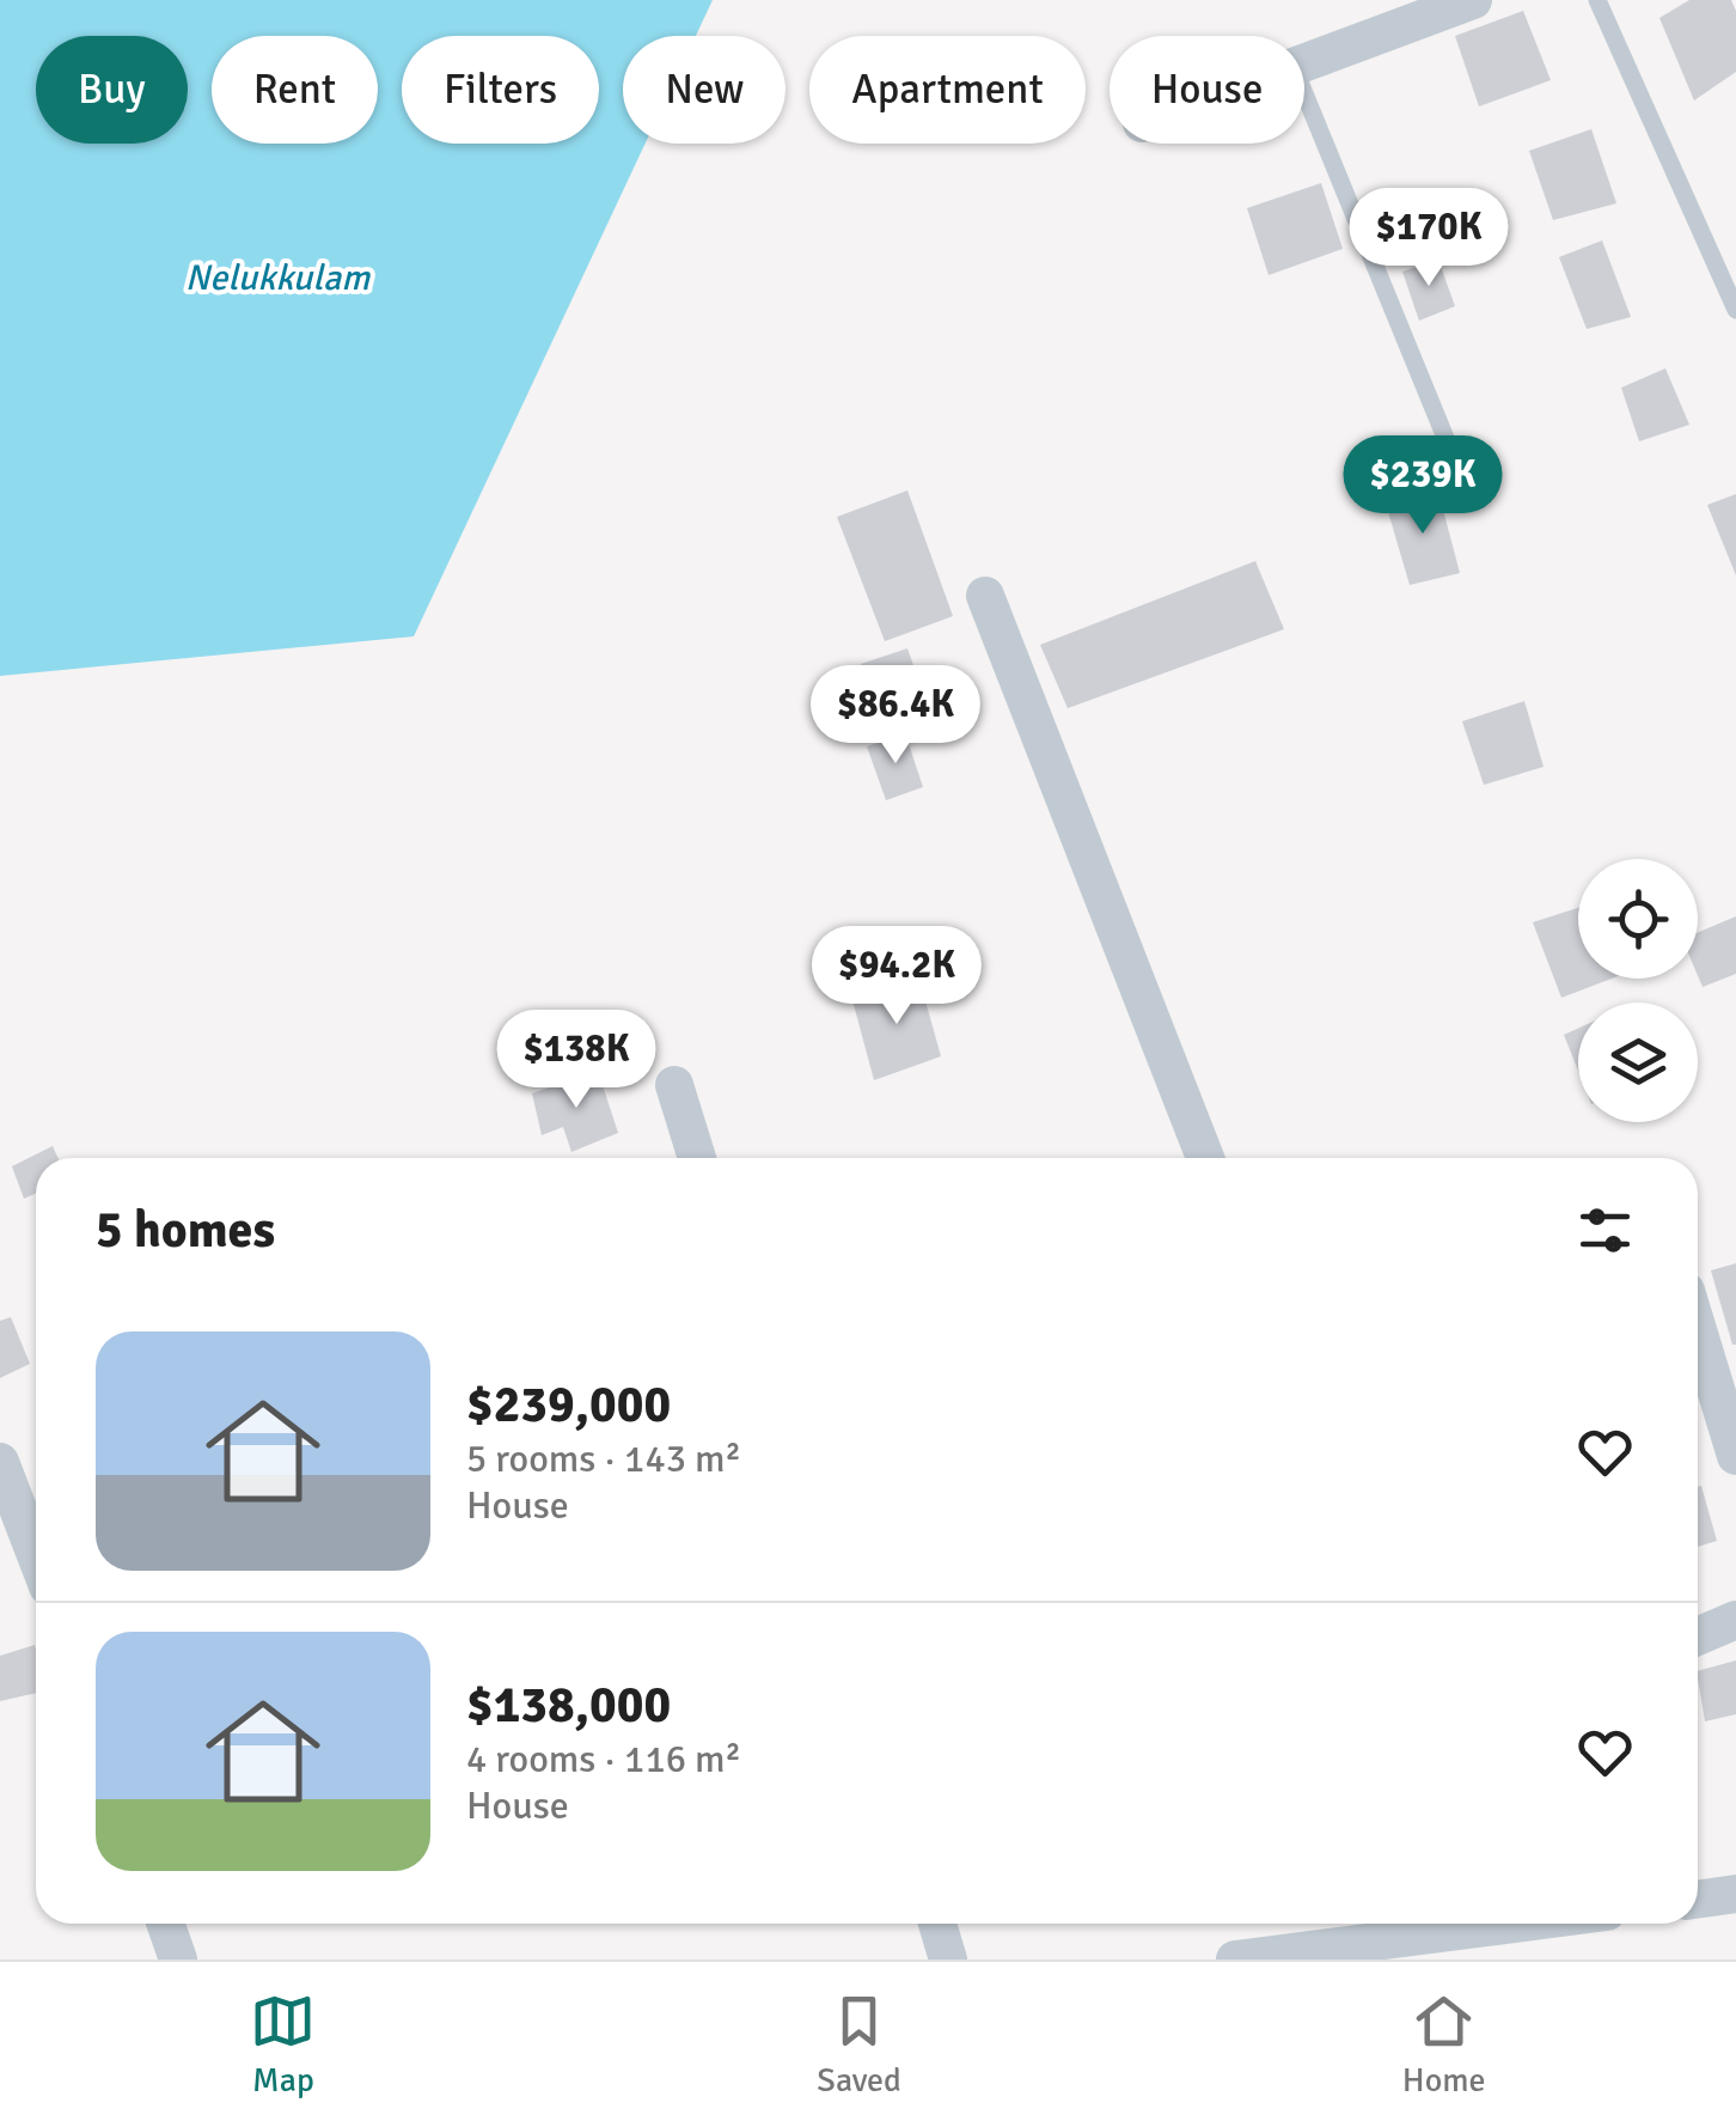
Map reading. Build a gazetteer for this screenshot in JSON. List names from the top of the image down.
{
  "water": ["Nelukkulam"],
  "page": {
    "chip": [
      "Buy",
      "Rent",
      "Filters",
      "New",
      "Apartment",
      "House"
    ],
    "price": [
      "$170K",
      "$239K",
      "$86.4K",
      "$94.2K",
      "$138K"
    ],
    "heading": "5 homes",
    "list": [
      {
        "name": "$239,000",
        "note": "5 rooms · 143 m² · House"
      },
      {
        "name": "$138,000",
        "note": "4 rooms · 116 m² · House"
      }
    ],
    "tabs": ["Map", "Saved", "Home"]
  }
}
